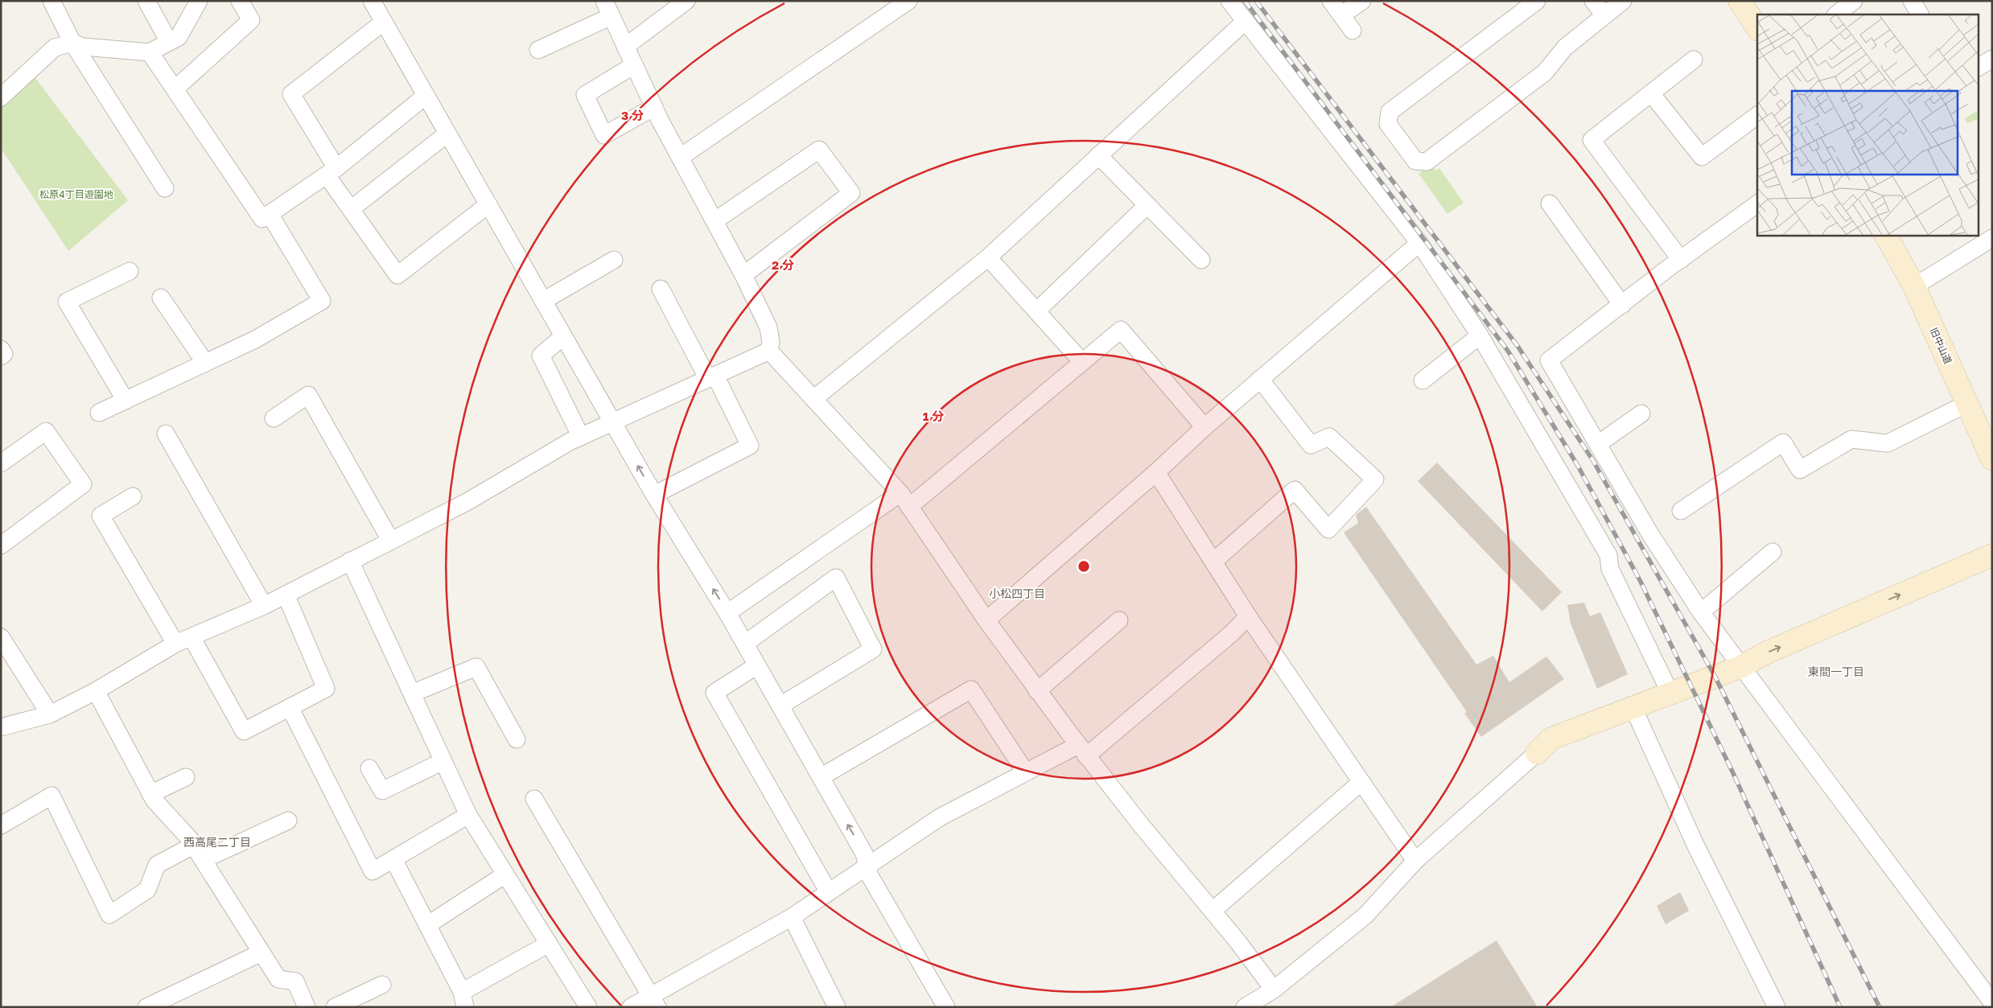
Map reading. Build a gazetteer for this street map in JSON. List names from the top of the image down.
{
  "streets": {
    "street": ["旧中山道"]
  },
  "districts": ["小松四丁目", "東間一丁目", "西高尾二丁目"],
  "parks": ["松原4丁目遊園地"],
  "rings": ["3 分", "2 分", "1 分"]
}
